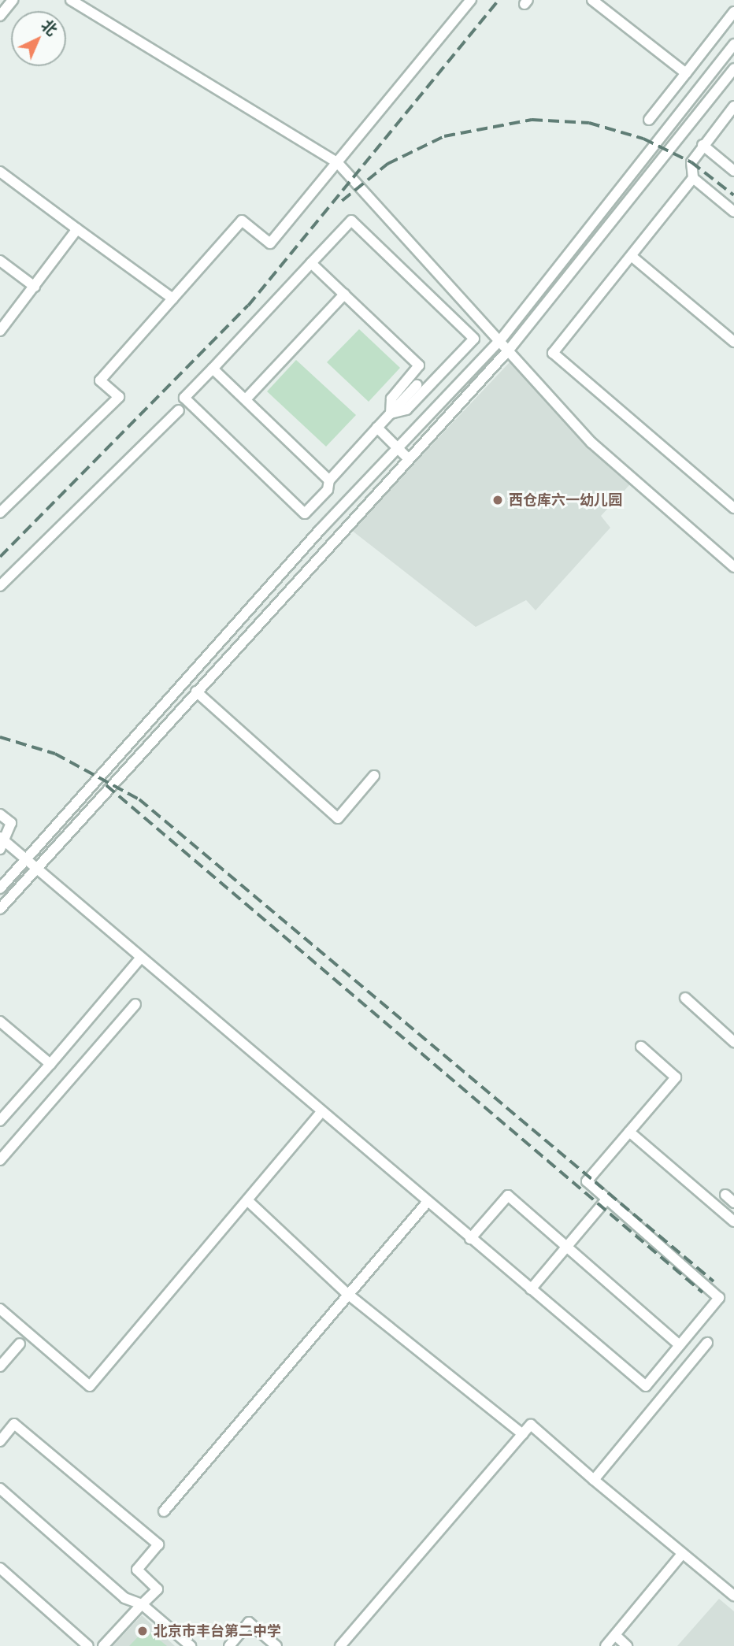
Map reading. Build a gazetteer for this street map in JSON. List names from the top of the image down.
{
  "places": ["西仓库六一幼儿园", "北京市丰台第二中学"],
  "north": "top right"
}
